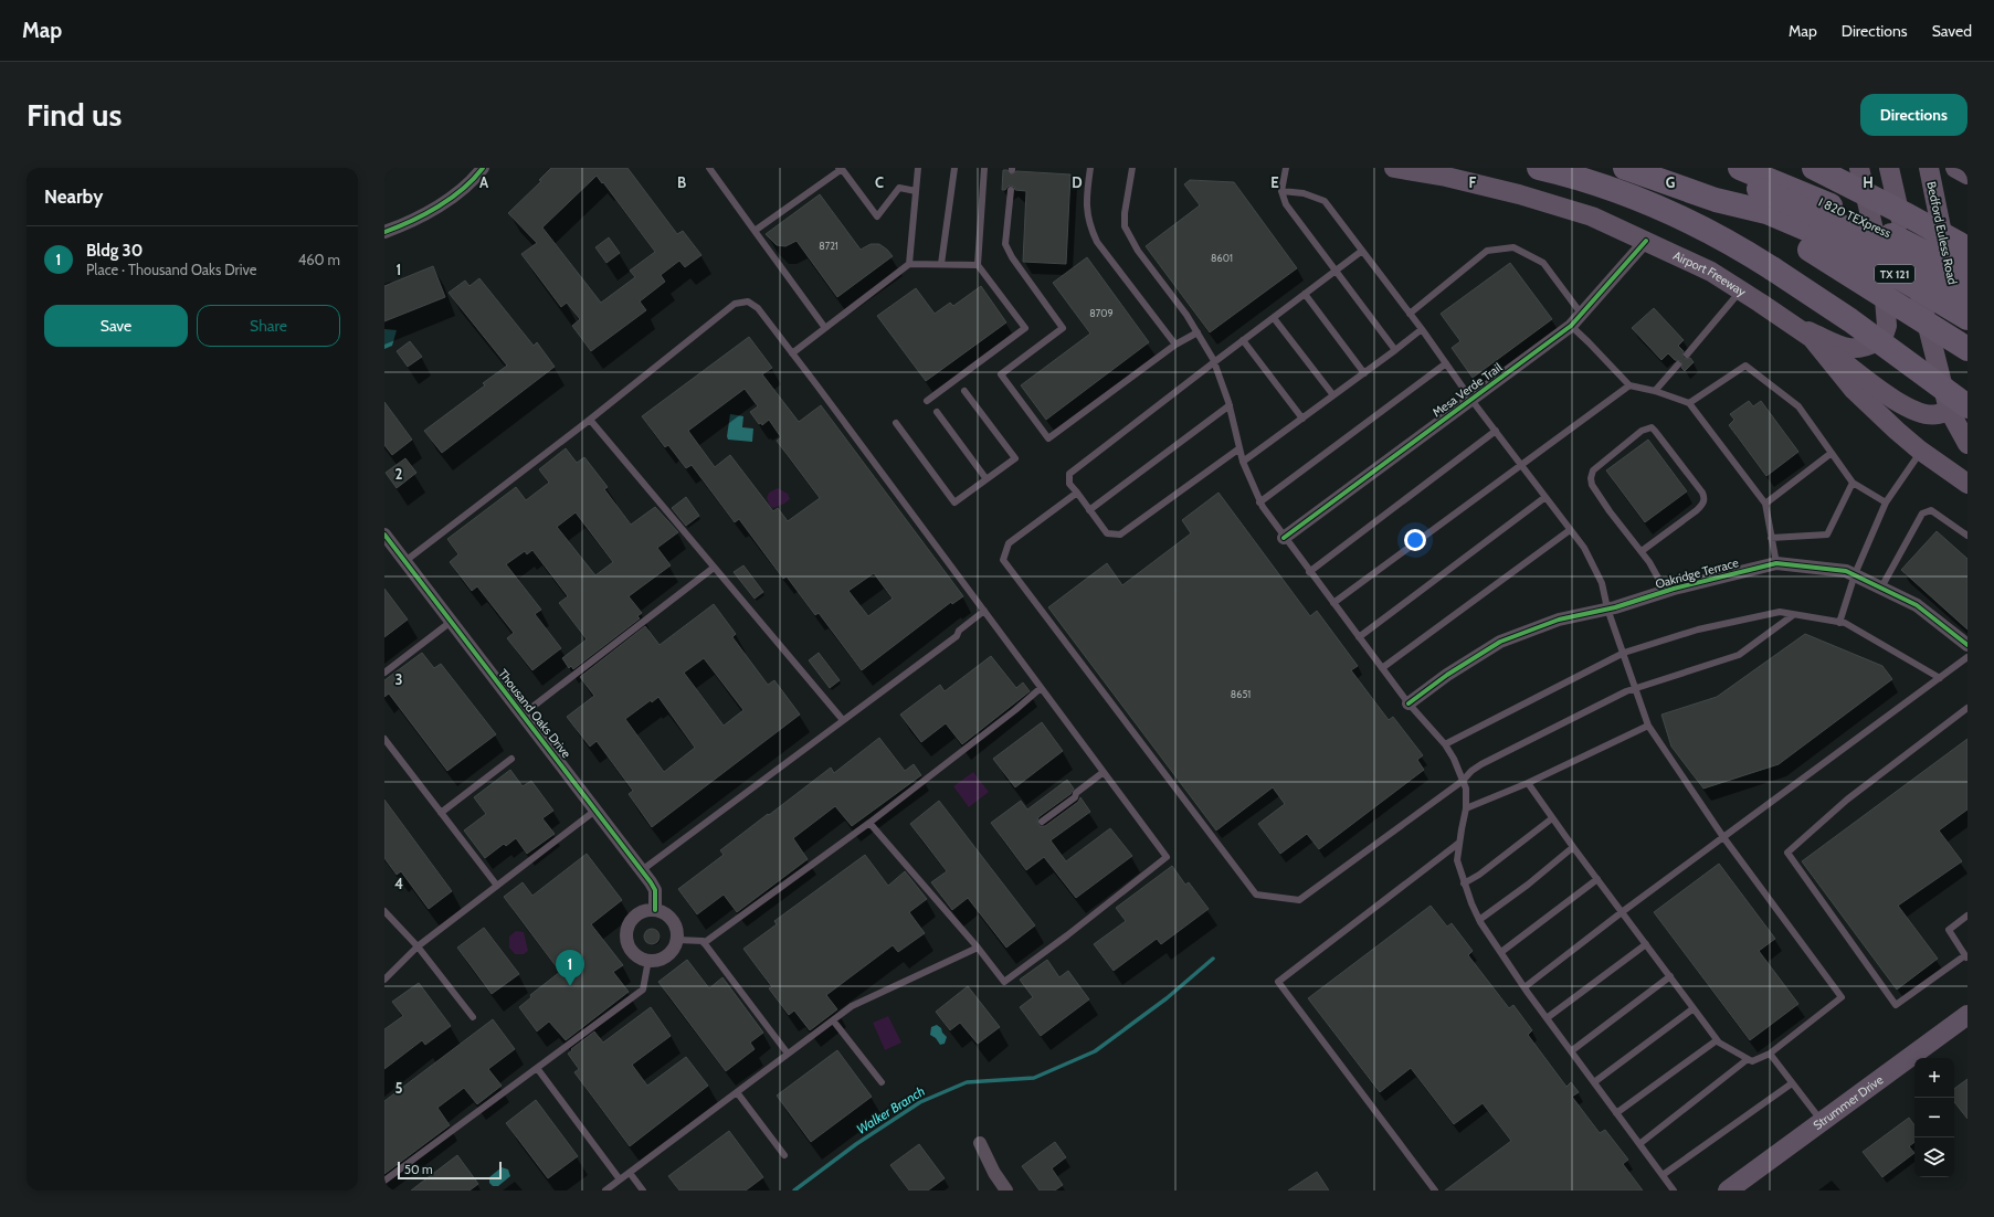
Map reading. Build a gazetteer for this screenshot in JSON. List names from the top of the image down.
{
  "streets": {
    "highway": ["I 820 TEXpress", "TX 121"],
    "main road": ["Bedford Euless Road", "Airport Freeway", "Strummer Drive"],
    "street": ["Mesa Verde Trail", "Oakridge Terrace", "Thousand Oaks Drive"]
  },
  "crossings": [
    ["Airport Freeway", "Mesa Verde Trail"]
  ],
  "water": ["Walker Branch"],
  "house_numbers": [
    "8721",
    "8601",
    "8709",
    "8651"
  ],
  "scale_bar": "50 m",
  "page": {
    "header": "Map",
    "nav": ["Map", "Directions", "Saved"],
    "buttons": [
      "Directions",
      ["Save", "Share"]
    ],
    "title": "Find us",
    "heading": "Nearby",
    "list": [
      {
        "mark": "1",
        "name": "Bldg 30",
        "note": "Place · Thousand Oaks Drive",
        "value": "460 m"
      }
    ],
    "pins": "1",
    "map_buttons": ["+", "−"],
    "scale": "50 m"
  },
  "grid": {
    "columns": [
      "A",
      "B",
      "C",
      "D",
      "E",
      "F",
      "G",
      "H"
    ],
    "rows": [
      "1",
      "2",
      "3",
      "4",
      "5"
    ]
  }
}
